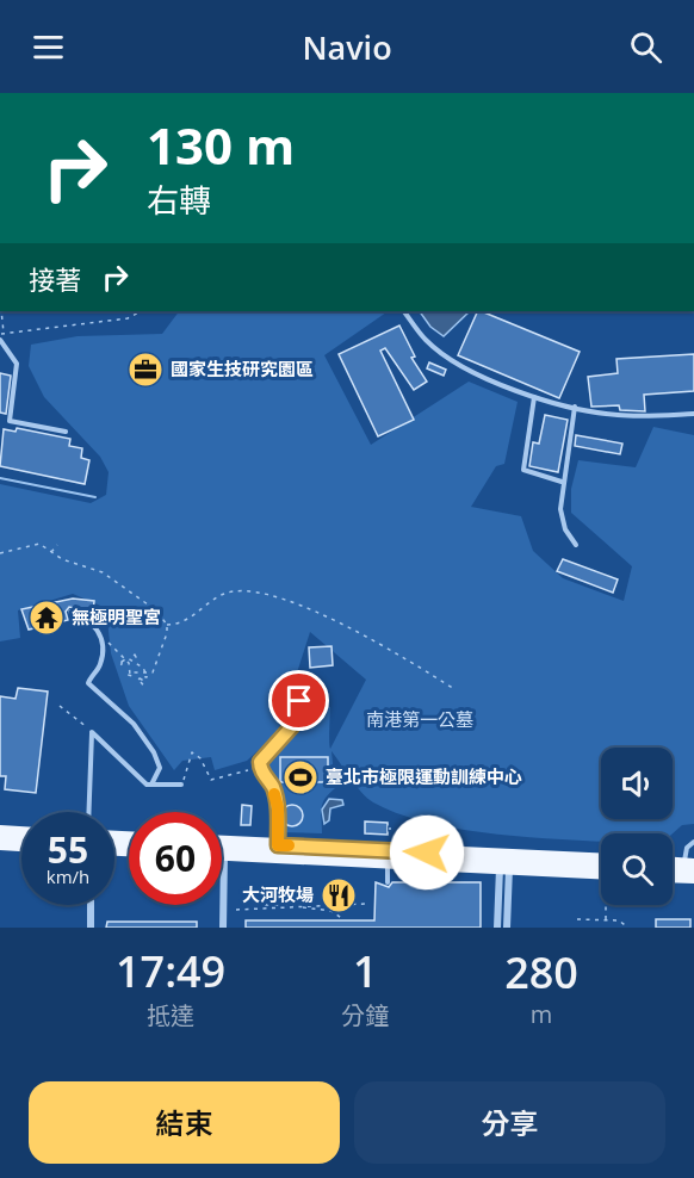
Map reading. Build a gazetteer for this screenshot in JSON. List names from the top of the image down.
{
  "parks": ["南港第一公墓"],
  "places": {
    "office": ["國家生技研究園區"],
    "temple": ["無極明聖宮"],
    "sports": ["臺北市極限運動訓練中心"],
    "restaurant": ["大河牧場"]
  },
  "page": {
    "header": "Navio",
    "turn": ["130 m", "右轉"],
    "then": "接著",
    "speed": "55 km/h",
    "limit": "60",
    "eta": [
      "17:49",
      "抵達",
      "1",
      "分鐘",
      "280",
      "m"
    ],
    "buttons": ["結束", "分享"]
  }
}
